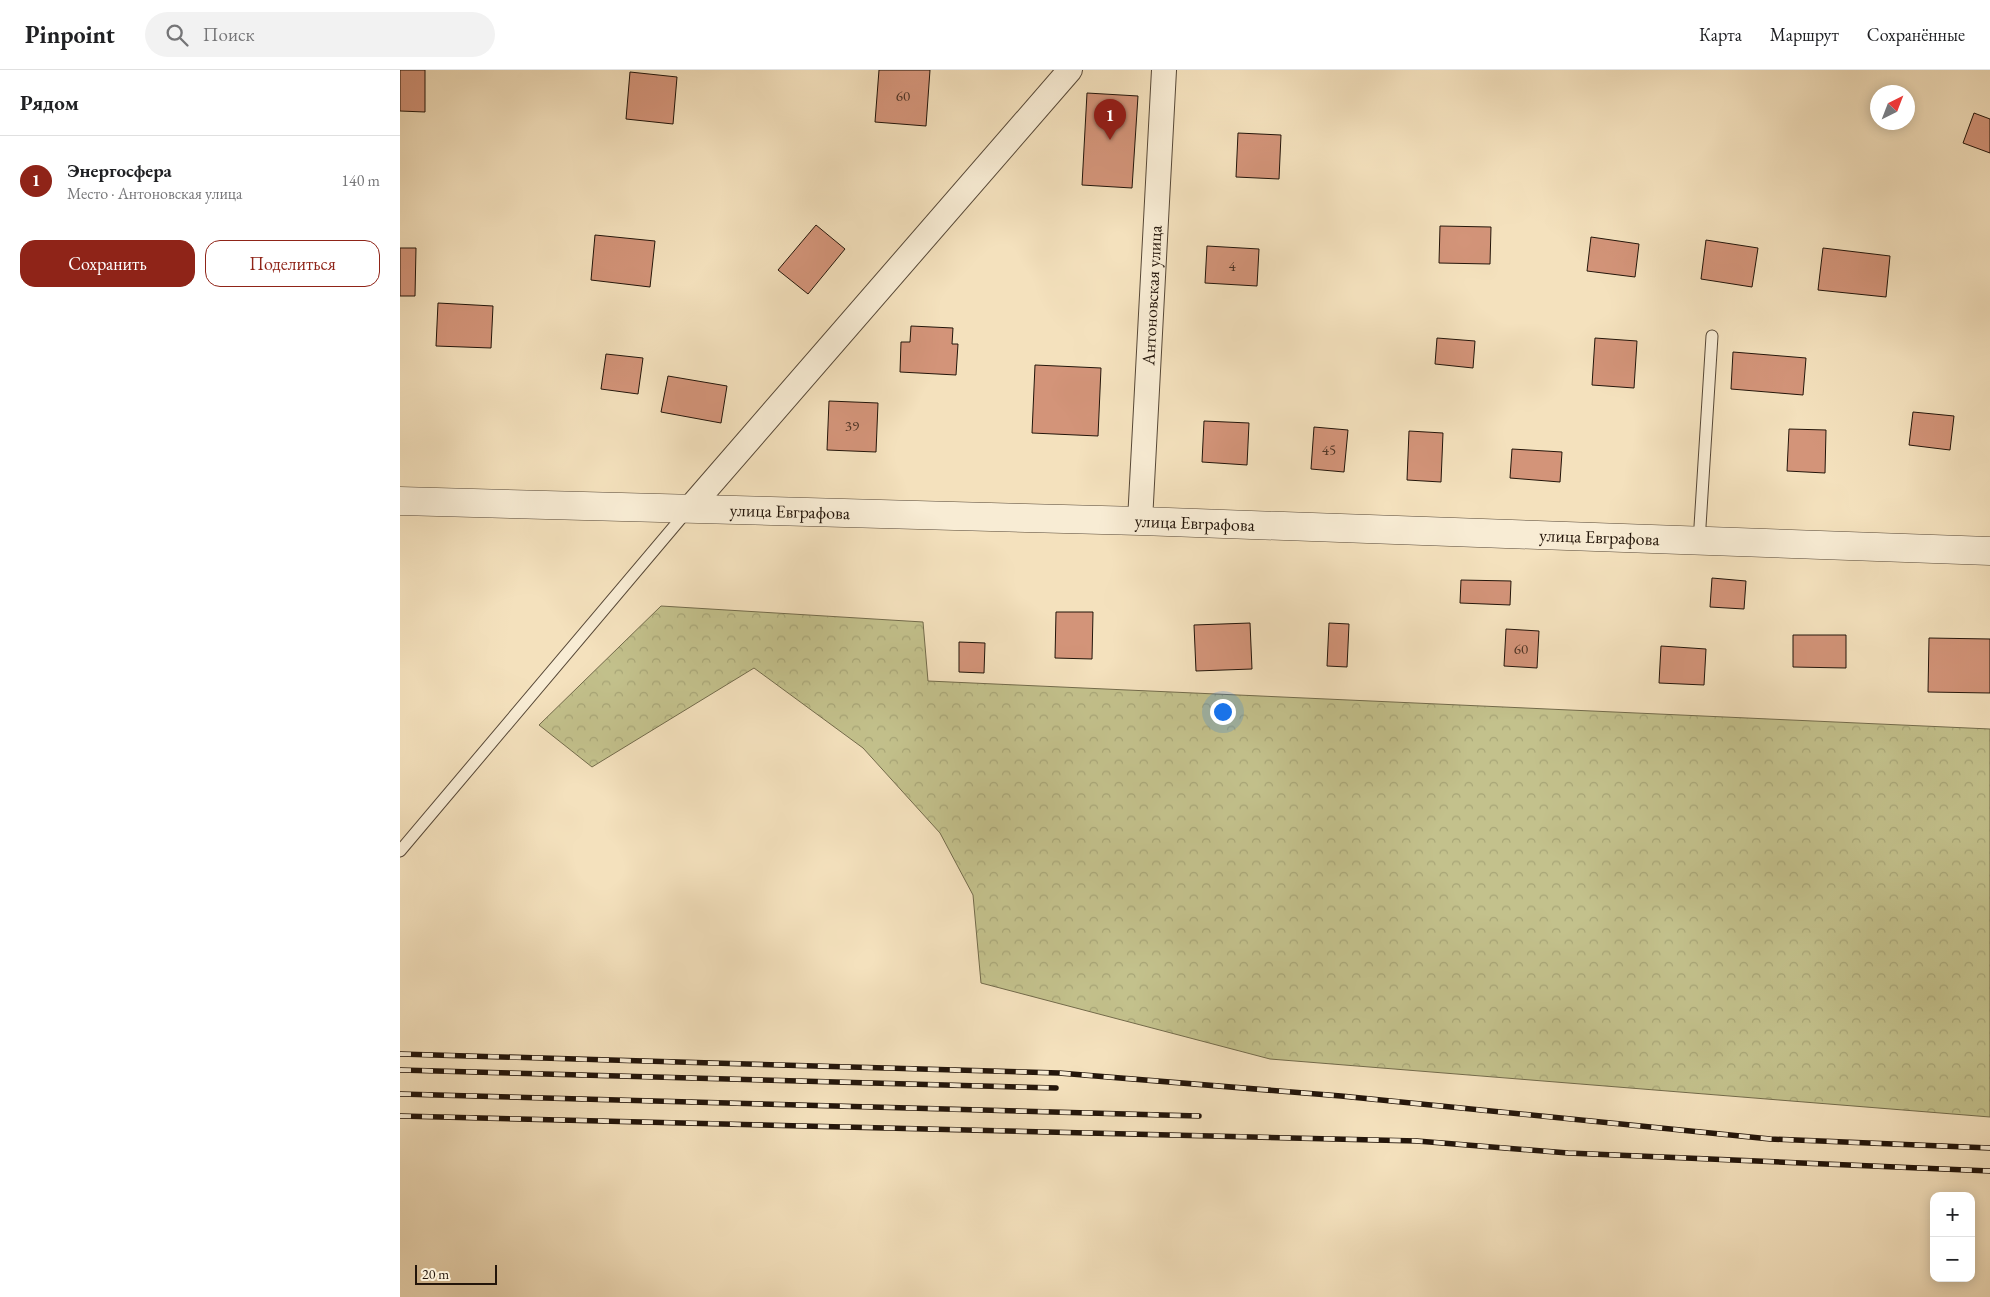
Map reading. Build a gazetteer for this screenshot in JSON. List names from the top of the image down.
{
  "streets": {
    "street": ["Антоновская улица", "улица Евграфова"]
  },
  "crossings": [
    ["Антоновская улица", "улица Евграфова"]
  ],
  "house_numbers": [
    "60",
    "4",
    "39",
    "45",
    "60"
  ],
  "scale_bar": "20 m",
  "north": "top right",
  "page": {
    "header": "Pinpoint",
    "search": "Поиск",
    "nav": ["Карта", "Маршрут", "Сохранённые"],
    "heading": "Рядом",
    "pins": "1",
    "list": [
      {
        "mark": "1",
        "name": "Энергосфера",
        "note": "Место · Антоновская улица",
        "value": "140 m"
      }
    ],
    "buttons": ["Сохранить", "Поделиться"],
    "map_buttons": ["+", "−"],
    "scale": "20 m"
  }
}
